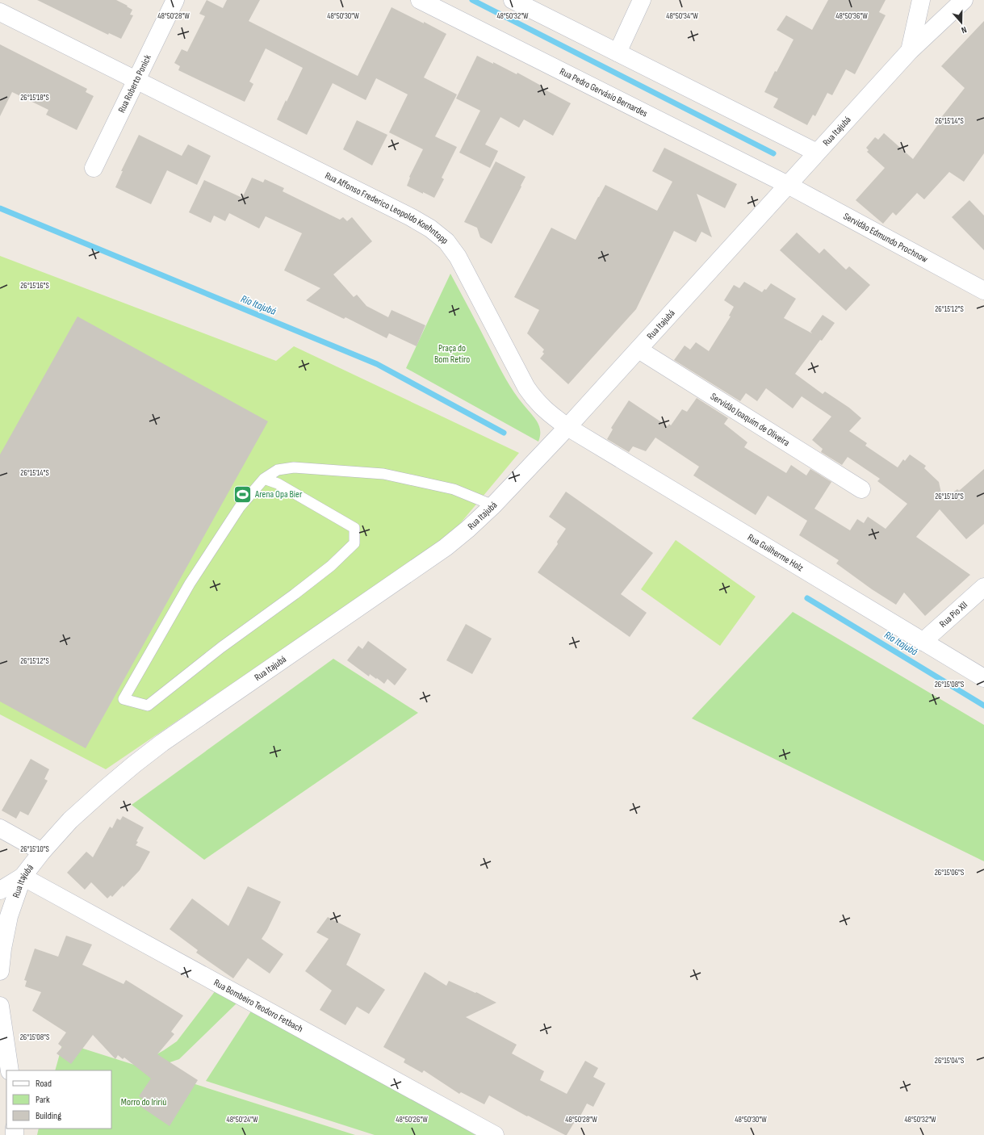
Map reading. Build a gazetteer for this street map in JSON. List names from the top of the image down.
{
  "streets": {
    "street": [
      "Rua Roberto Ponick",
      "Rua Pedro Gervásio Bernardes",
      "Rua Itajubá",
      "Rua Affonso Frederico Leopoldo Koehntopp",
      "Servidão Edmundo Prochnow",
      "Servidão Joaquim de Oliveira",
      "Rua Guilherme Holz",
      "Rua Pio XII",
      "Rua Bombeiro Teodoro Fetbach"
    ]
  },
  "crossings": [
    ["Rua Roberto Ponick", "Rua Affonso Frederico Leopoldo Koehntopp"],
    ["Rua Pedro Gervásio Bernardes", "Rua Itajubá"],
    ["Rua Pedro Gervásio Bernardes", "Servidão Edmundo Prochnow"],
    ["Rua Itajubá", "Rua Affonso Frederico Leopoldo Koehntopp"],
    ["Rua Itajubá", "Servidão Edmundo Prochnow"],
    ["Rua Itajubá", "Servidão Joaquim de Oliveira"],
    ["Rua Itajubá", "Rua Guilherme Holz"],
    ["Rua Itajubá", "Rua Bombeiro Teodoro Fetbach"],
    ["Rua Affonso Frederico Leopoldo Koehntopp", "Rua Guilherme Holz"],
    ["Rua Guilherme Holz", "Rua Pio XII"]
  ],
  "water": ["Rio Itajubá"],
  "parks": ["Praça do Bom Retiro", "Morro do Iririú"],
  "places": {
    "sports": ["Arena Opa Bier"]
  },
  "legend": ["Road", "Park", "Building"],
  "north": "bottom",
  "coordinates": [
    "48°50'36\"W",
    "48°50'28\"W",
    "48°50'30\"W",
    "48°50'32\"W",
    "48°50'34\"W",
    "26°15'18\"S",
    "26°15'14\"S",
    "26°15'16\"S",
    "26°15'12\"S",
    "26°15'10\"S",
    "26°15'08\"S",
    "26°15'06\"S",
    "26°15'04\"S",
    "48°50'24\"W",
    "48°50'26\"W"
  ]
}
